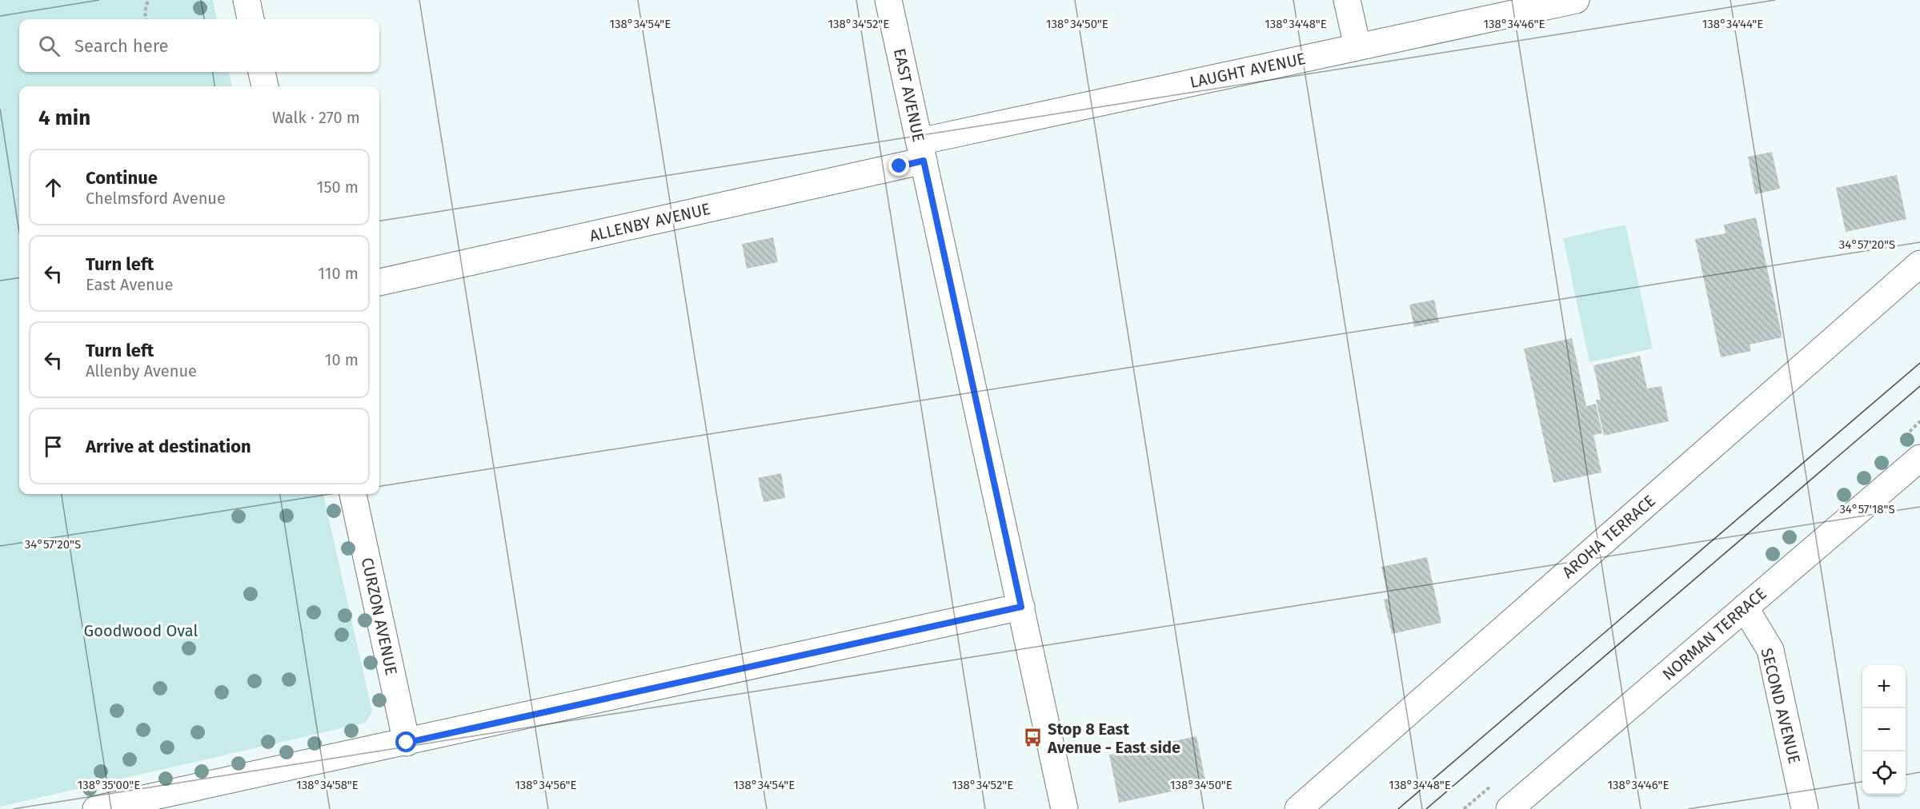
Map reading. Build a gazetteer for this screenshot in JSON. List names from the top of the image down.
{
  "streets": {
    "street": [
      "LAUGHT AVENUE",
      "EAST AVENUE",
      "ALLENBY AVENUE",
      "AROHA TERRACE",
      "CURZON AVENUE",
      "NORMAN TERRACE",
      "SECOND AVENUE"
    ]
  },
  "crossings": [
    ["LAUGHT AVENUE", "EAST AVENUE"],
    ["LAUGHT AVENUE", "ALLENBY AVENUE"],
    ["EAST AVENUE", "ALLENBY AVENUE"],
    ["NORMAN TERRACE", "SECOND AVENUE"]
  ],
  "parks": ["Goodwood Oval"],
  "places": {
    "bus stop": ["Stop 8 East Avenue - East side"]
  },
  "page": {
    "search": "Search here",
    "heading": ["4 min", "Walk · 270 m"],
    "list": [
      ["Continue", "Chelmsford Avenue", "150 m"],
      ["Turn left", "East Avenue", "110 m"],
      ["Turn left", "Allenby Avenue", "10 m"],
      "Arrive at destination"
    ],
    "map_buttons": ["+", "−"]
  },
  "coordinates": [
    "138°34'54\"E",
    "138°34'52\"E",
    "138°34'50\"E",
    "138°34'48\"E",
    "138°34'46\"E",
    "138°34'44\"E",
    "34°57'20\"S",
    "34°57'18\"S",
    "138°35'00\"E",
    "138°34'58\"E",
    "138°34'56\"E"
  ]
}
